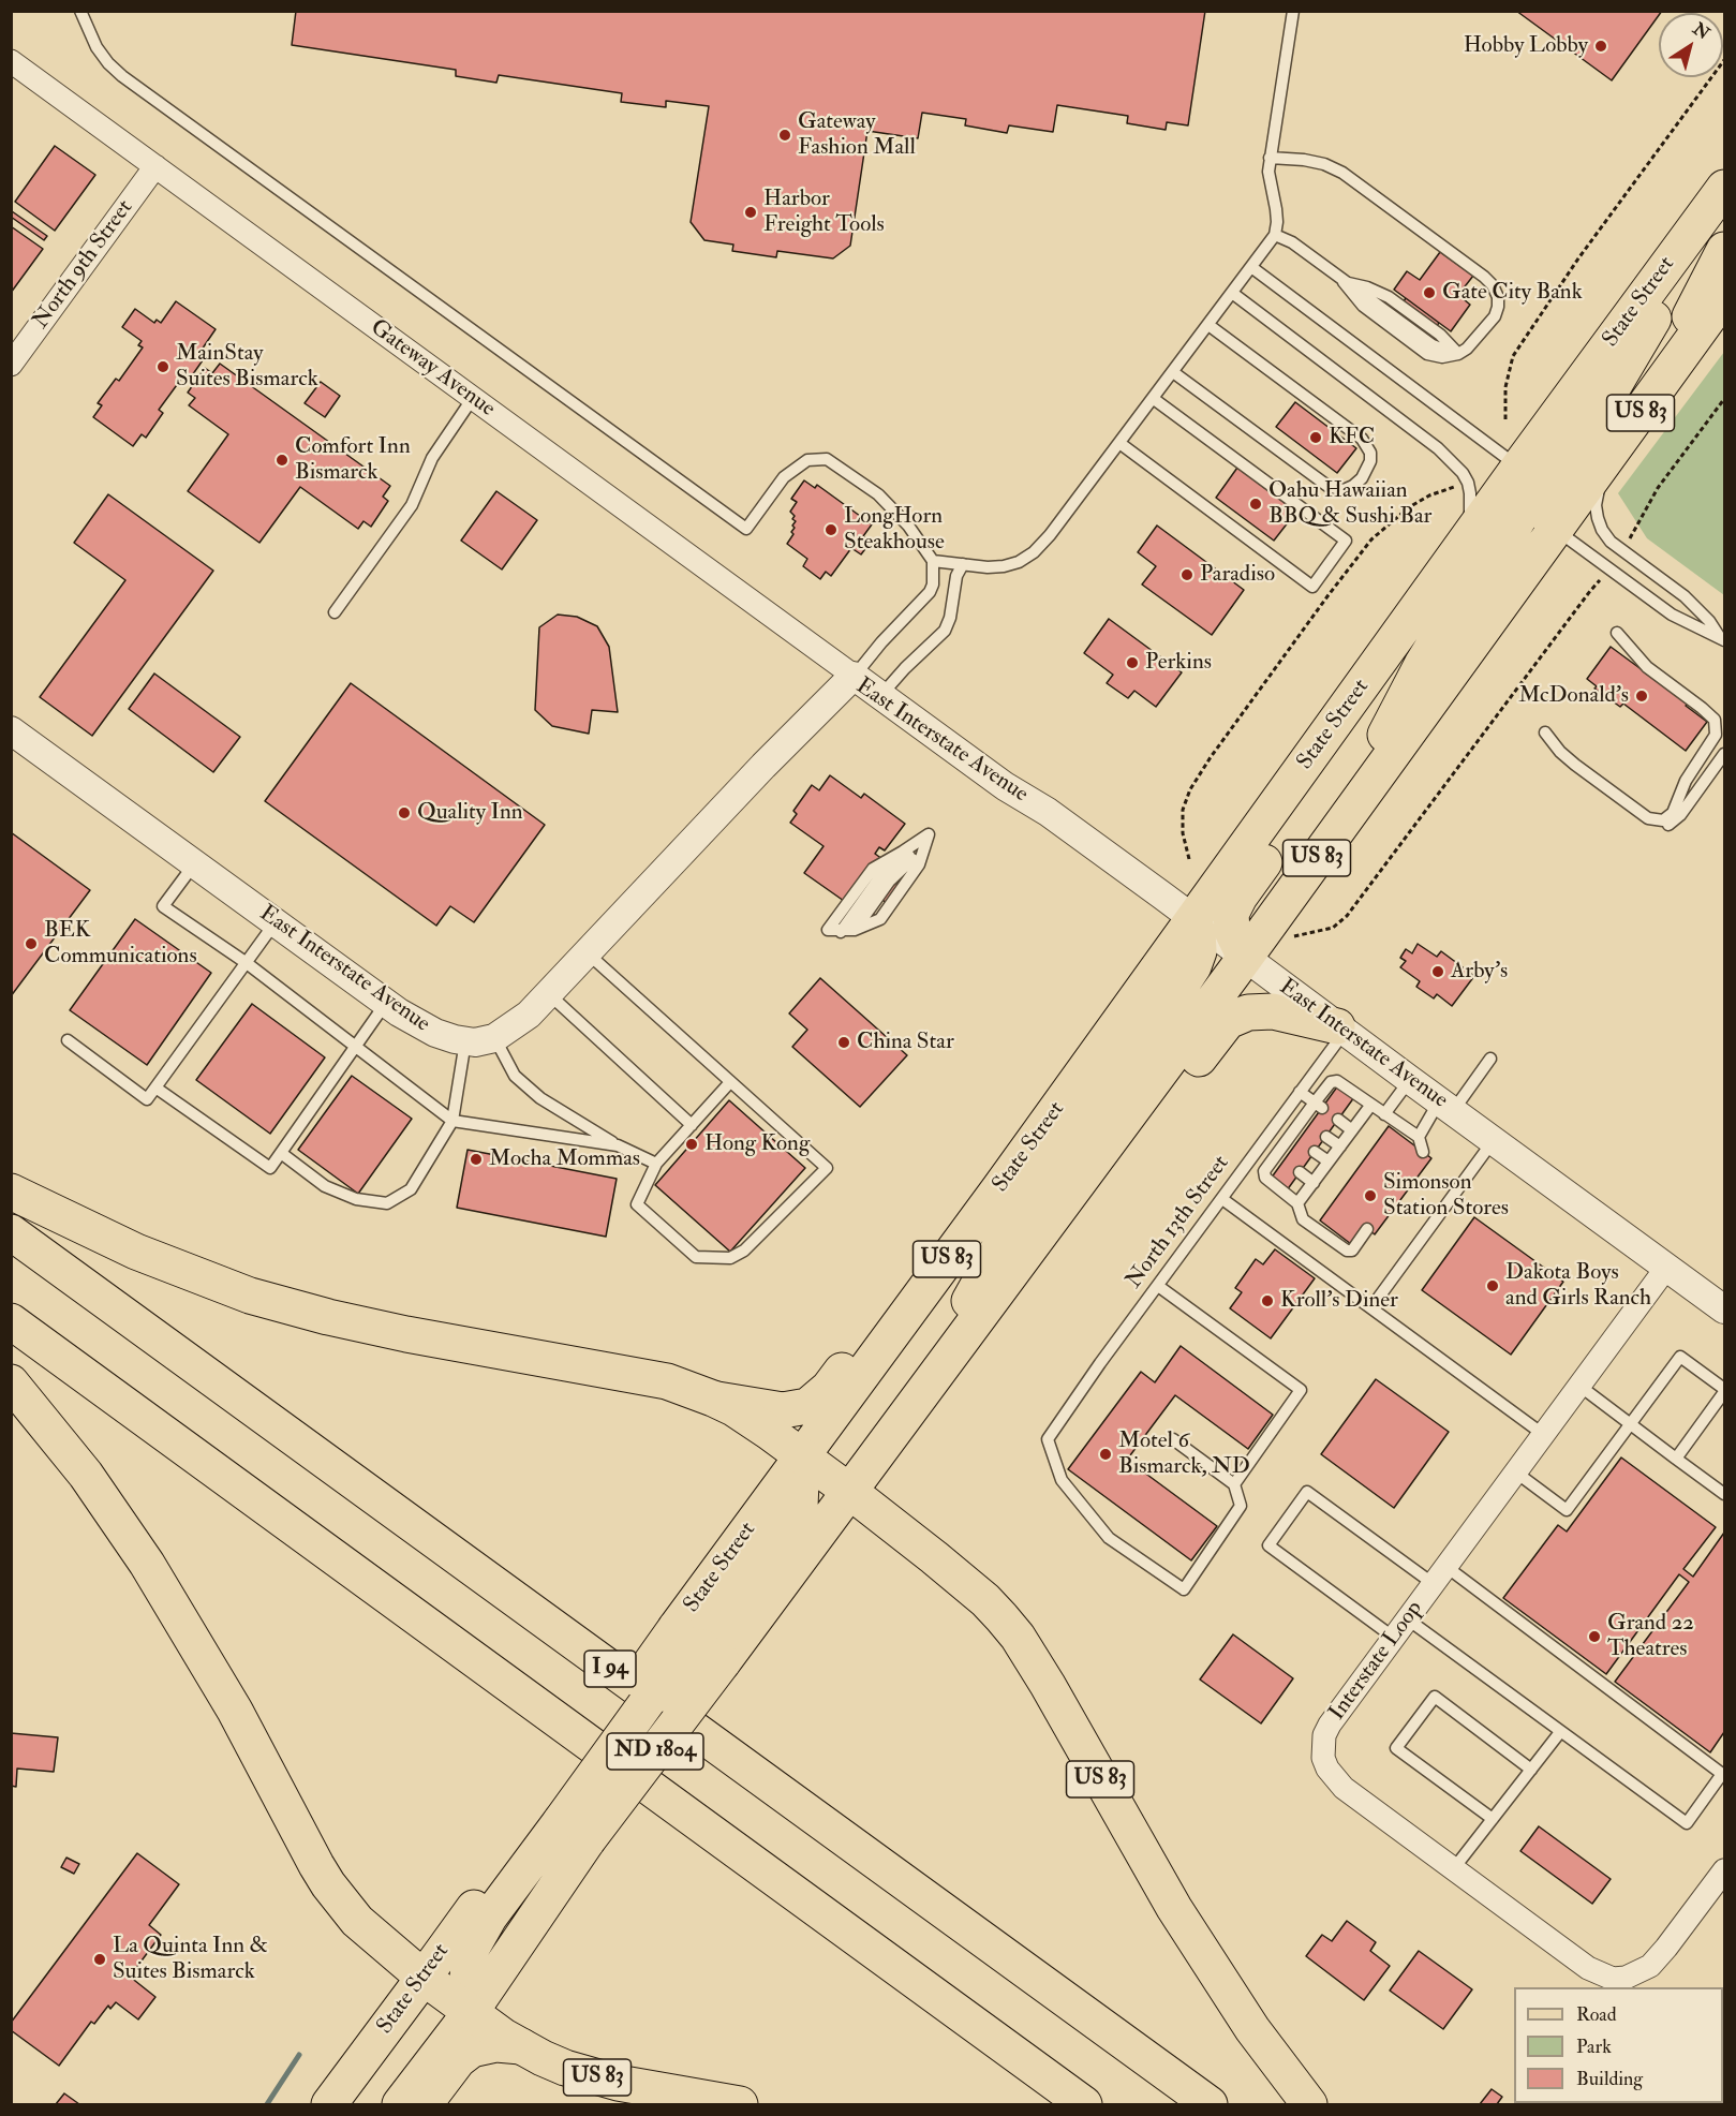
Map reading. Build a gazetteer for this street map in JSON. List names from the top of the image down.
{
  "streets": {
    "main road": [
      "State Street",
      "US 83",
      "I 94",
      "ND 1804"
    ],
    "street": [
      "North 9th Street",
      "Gateway Avenue",
      "East Interstate Avenue",
      "Interstate Loop"
    ],
    "lane": ["North 13th Street"]
  },
  "crossings": [
    ["North 9th Street", "Gateway Avenue"],
    ["State Street", "US 83"],
    ["State Street", "East Interstate Avenue"],
    ["Gateway Avenue", "East Interstate Avenue"],
    ["East Interstate Avenue", "North 13th Street"],
    ["East Interstate Avenue", "Interstate Loop"]
  ],
  "places": [
    "Hobby Lobby",
    "Gateway Fashion Mall",
    "Harbor Freight Tools",
    "Gate City Bank",
    "MainStay Suites Bismarck",
    "KFC",
    "Comfort Inn Bismarck",
    "Oahu Hawaiian BBQ & Sushi Bar",
    "LongHorn Steakhouse",
    "Paradiso",
    "Perkins",
    "McDonald's",
    "Quality Inn",
    "BEK Communications",
    "Arby's",
    "China Star",
    "Hong Kong",
    "Mocha Mommas",
    "Simonson Station Stores",
    "Dakota Boys and Girls Ranch",
    "Kroll's Diner",
    "Motel 6 Bismarck, ND",
    "Grand 22 Theatres",
    "La Quinta Inn & Suites Bismarck"
  ],
  "legend": ["Road", "Park", "Building"],
  "north": "top right"
}
